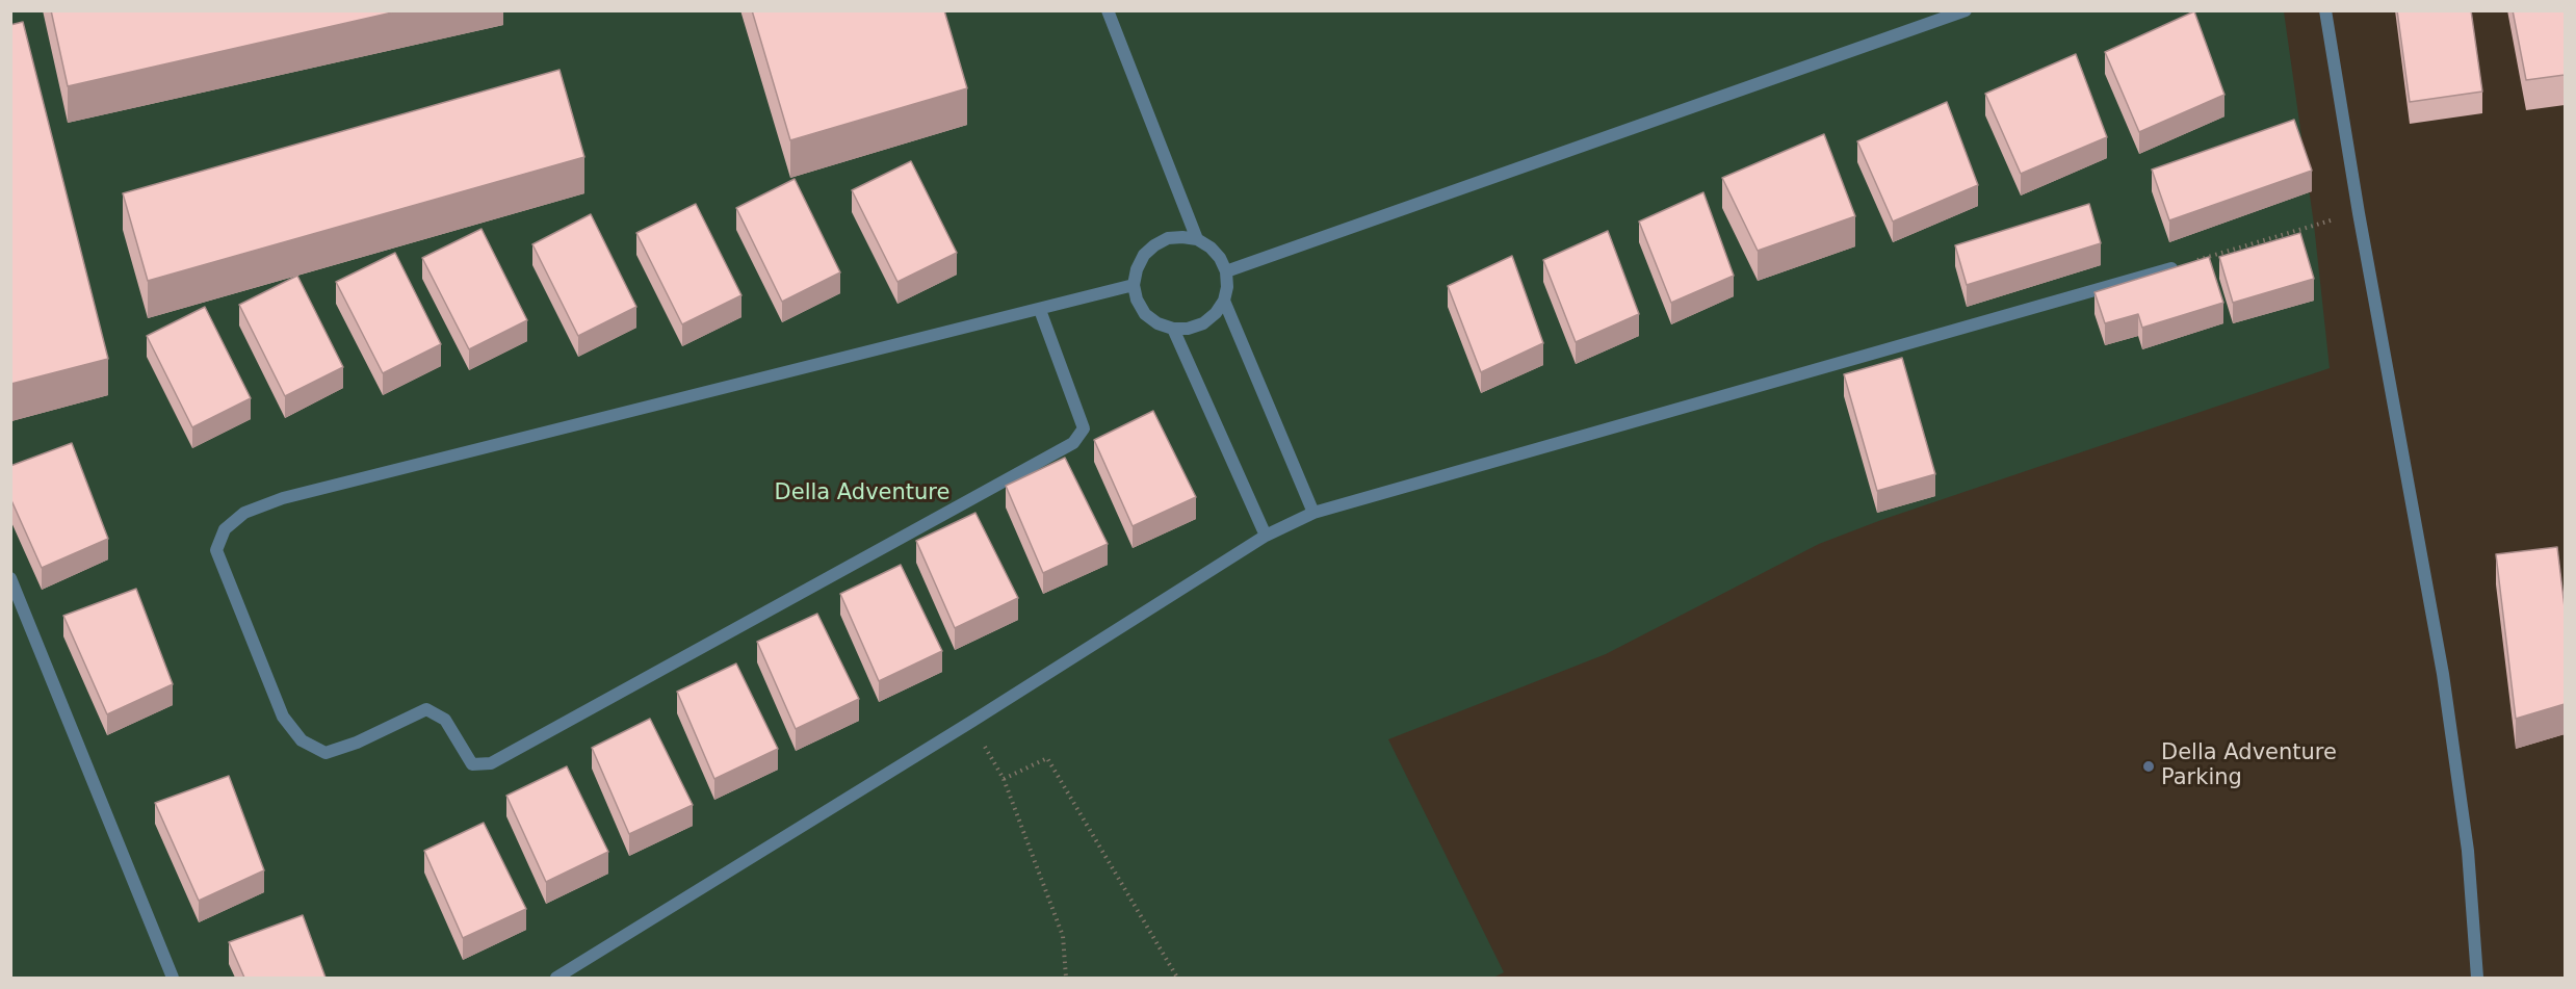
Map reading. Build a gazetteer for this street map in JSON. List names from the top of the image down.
{
  "parks": ["Della Adventure"],
  "places": ["Della Adventure Parking"]
}
